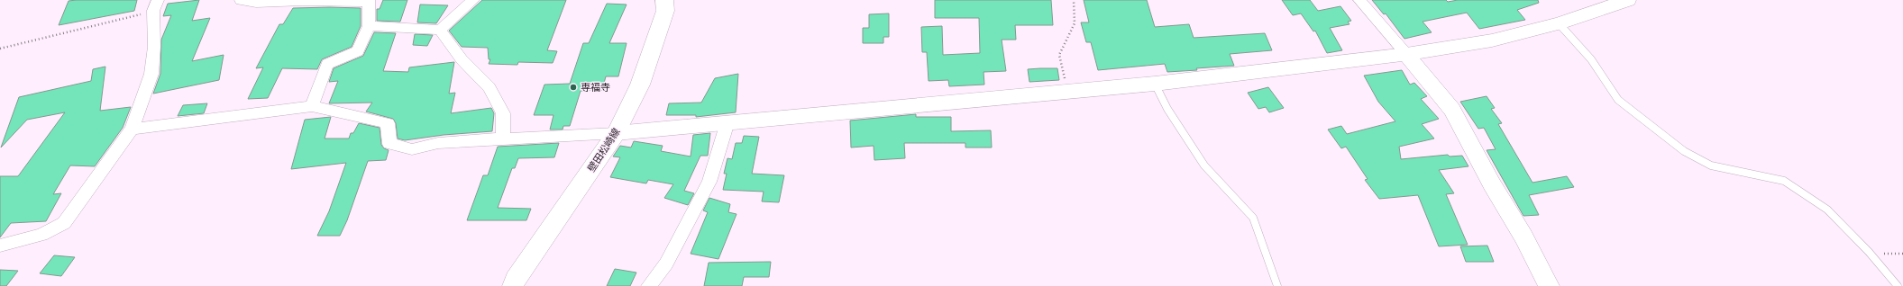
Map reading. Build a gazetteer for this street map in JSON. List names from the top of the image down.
{
  "streets": {
    "main road": ["壁田松崎線"]
  },
  "places": ["専福寺"]
}
